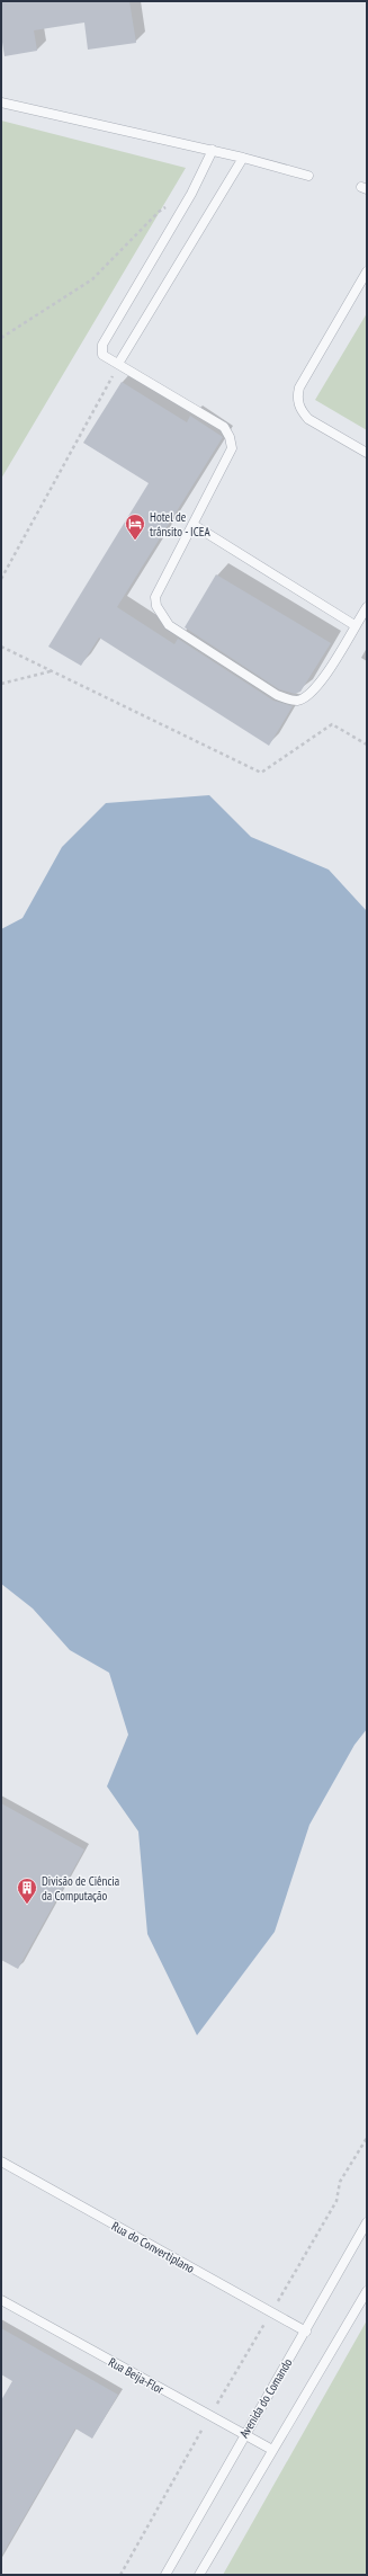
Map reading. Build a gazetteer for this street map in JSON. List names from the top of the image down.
{
  "streets": {
    "lane": ["Rua do Convertiplano", "Rua Beija-Flor", "Avenida do Comando"]
  },
  "crossings": [
    ["Rua do Convertiplano", "Avenida do Comando"],
    ["Rua Beija-Flor", "Avenida do Comando"]
  ],
  "places": {
    "hotel": ["Hotel de trânsito - ICEA"],
    "building": ["Divisão de Ciência da Computação"]
  }
}
